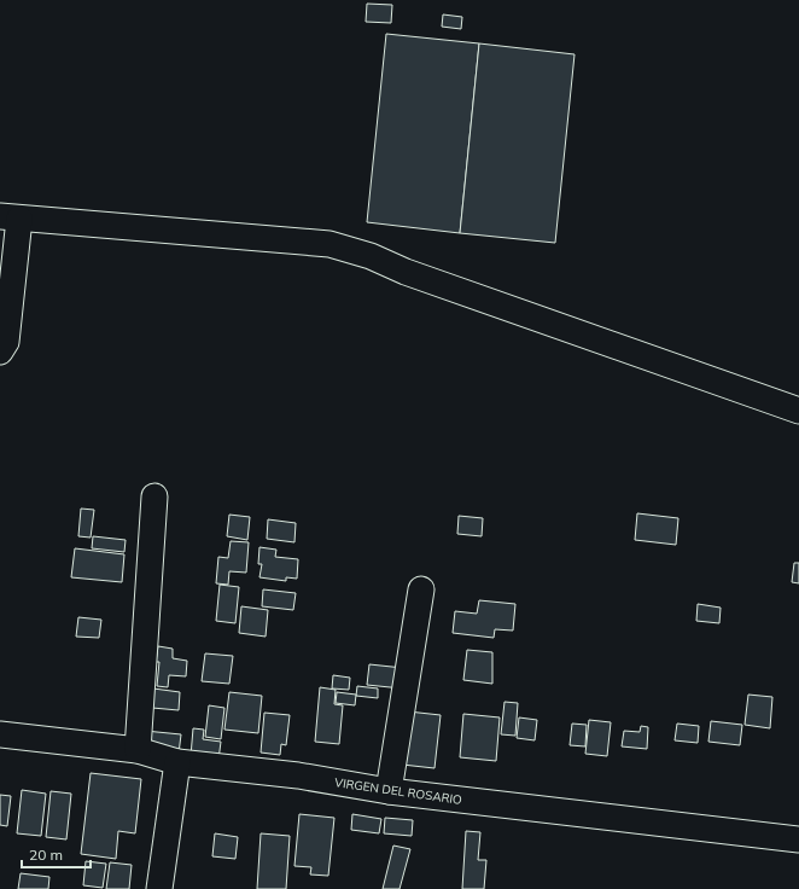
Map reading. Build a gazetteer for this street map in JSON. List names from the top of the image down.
{
  "streets": {
    "street": ["VIRGEN DEL ROSARIO"]
  },
  "scale_bar": "20 m"
}
